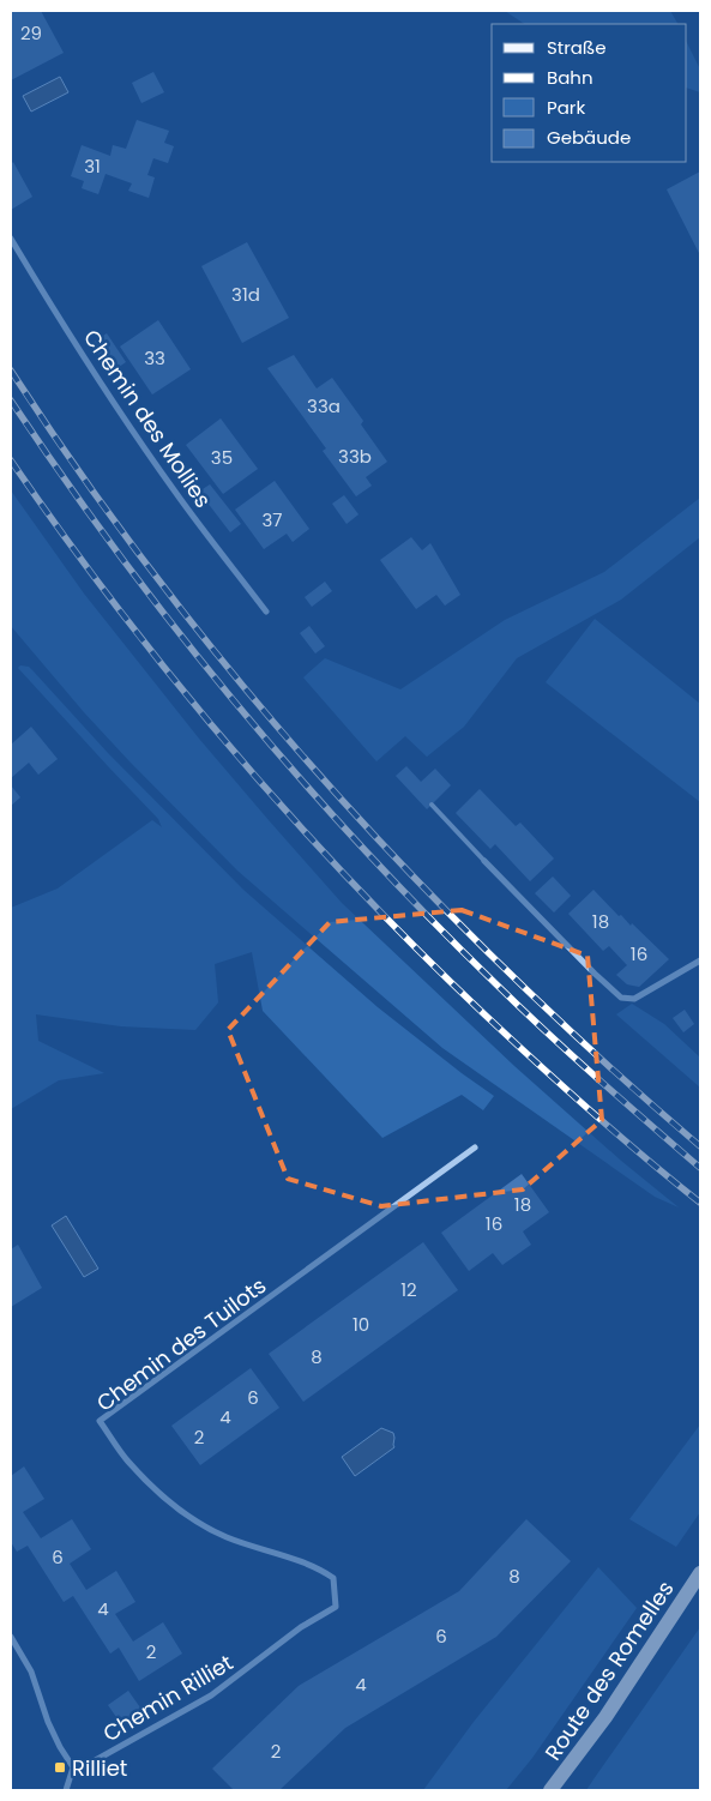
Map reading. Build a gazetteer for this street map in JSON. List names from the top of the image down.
{
  "streets": {
    "main road": ["Route des Romelles"],
    "street": ["Chemin des Mollies", "Chemin des Tuilots", "Chemin Rilliet"]
  },
  "crossings": [
    ["Chemin des Tuilots", "Chemin Rilliet"]
  ],
  "places": {
    "transit": ["Rilliet"]
  },
  "house_numbers": [
    "29",
    "31",
    "31d",
    "33",
    "33a",
    "33b",
    "35",
    "37",
    "18",
    "16",
    "18",
    "16",
    "12",
    "10",
    "8",
    "6",
    "4",
    "2",
    "6",
    "8",
    "4",
    "6",
    "2",
    "4",
    "2"
  ],
  "legend": [
    "Straße",
    "Bahn",
    "Park",
    "Gebäude"
  ]
}
